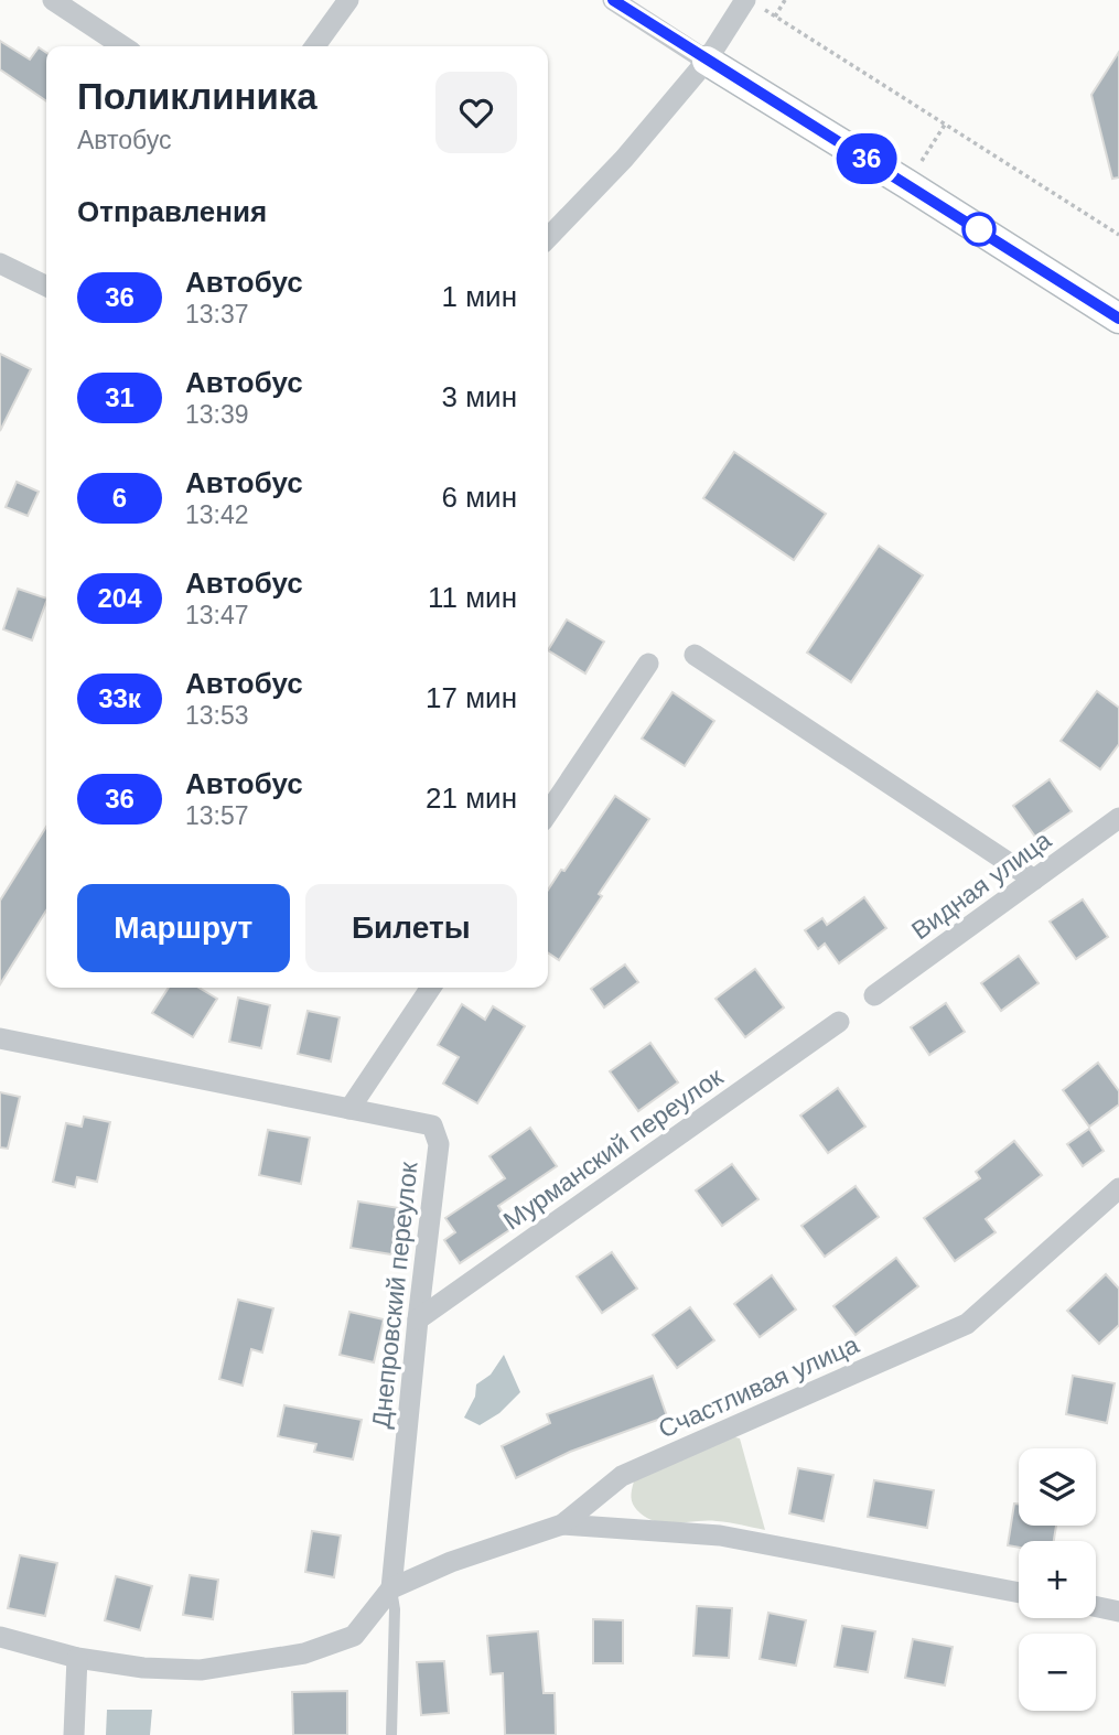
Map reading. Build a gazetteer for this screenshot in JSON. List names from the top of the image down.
{
  "streets": {
    "street": [
      "Видная улица",
      "Мурманский переулок",
      "Днепровский переулок",
      "Счастливая улица"
    ]
  },
  "crossings": [
    ["Мурманский переулок", "Днепровский переулок"],
    ["Днепровский переулок", "Счастливая улица"]
  ],
  "lines": ["bus line 36"],
  "page": {
    "on_map": "36",
    "heading": [
      ["Поликлиника", "Автобус"],
      "Отправления"
    ],
    "list": [
      {
        "mark": "36",
        "name": "Автобус",
        "note": "13:37",
        "value": "1 мин"
      },
      {
        "mark": "31",
        "name": "Автобус",
        "note": "13:39",
        "value": "3 мин"
      },
      {
        "mark": "6",
        "name": "Автобус",
        "note": "13:42",
        "value": "6 мин"
      },
      {
        "mark": "204",
        "name": "Автобус",
        "note": "13:47",
        "value": "11 мин"
      },
      {
        "mark": "33к",
        "name": "Автобус",
        "note": "13:53",
        "value": "17 мин"
      },
      {
        "mark": "36",
        "name": "Автобус",
        "note": "13:57",
        "value": "21 мин"
      }
    ],
    "buttons": ["Маршрут", "Билеты"],
    "map_buttons": ["+", "−"]
  }
}
